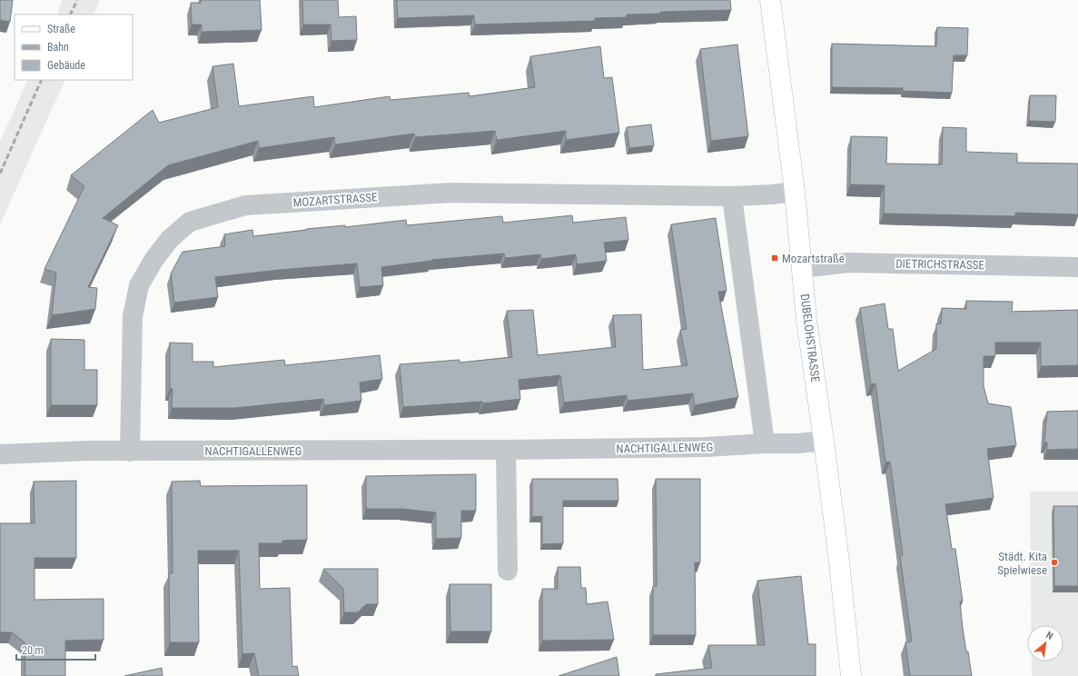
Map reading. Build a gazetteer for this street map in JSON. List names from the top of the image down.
{
  "streets": {
    "main road": ["DUBELOHSTRASSE"],
    "street": ["MOZARTSTRASSE", "DIETRICHSTRASSE", "NACHTIGALLENWEG"]
  },
  "crossings": [
    ["MOZARTSTRASSE", "DUBELOHSTRASSE"],
    ["MOZARTSTRASSE", "NACHTIGALLENWEG"],
    ["DIETRICHSTRASSE", "DUBELOHSTRASSE"],
    ["DUBELOHSTRASSE", "NACHTIGALLENWEG"]
  ],
  "places": {
    "transit": ["Mozartstraße"],
    "other": ["Städt. Kita Spielwiese"]
  },
  "legend": ["Straße", "Bahn", "Gebäude"],
  "scale_bar": "20 m",
  "north": "top right"
}
